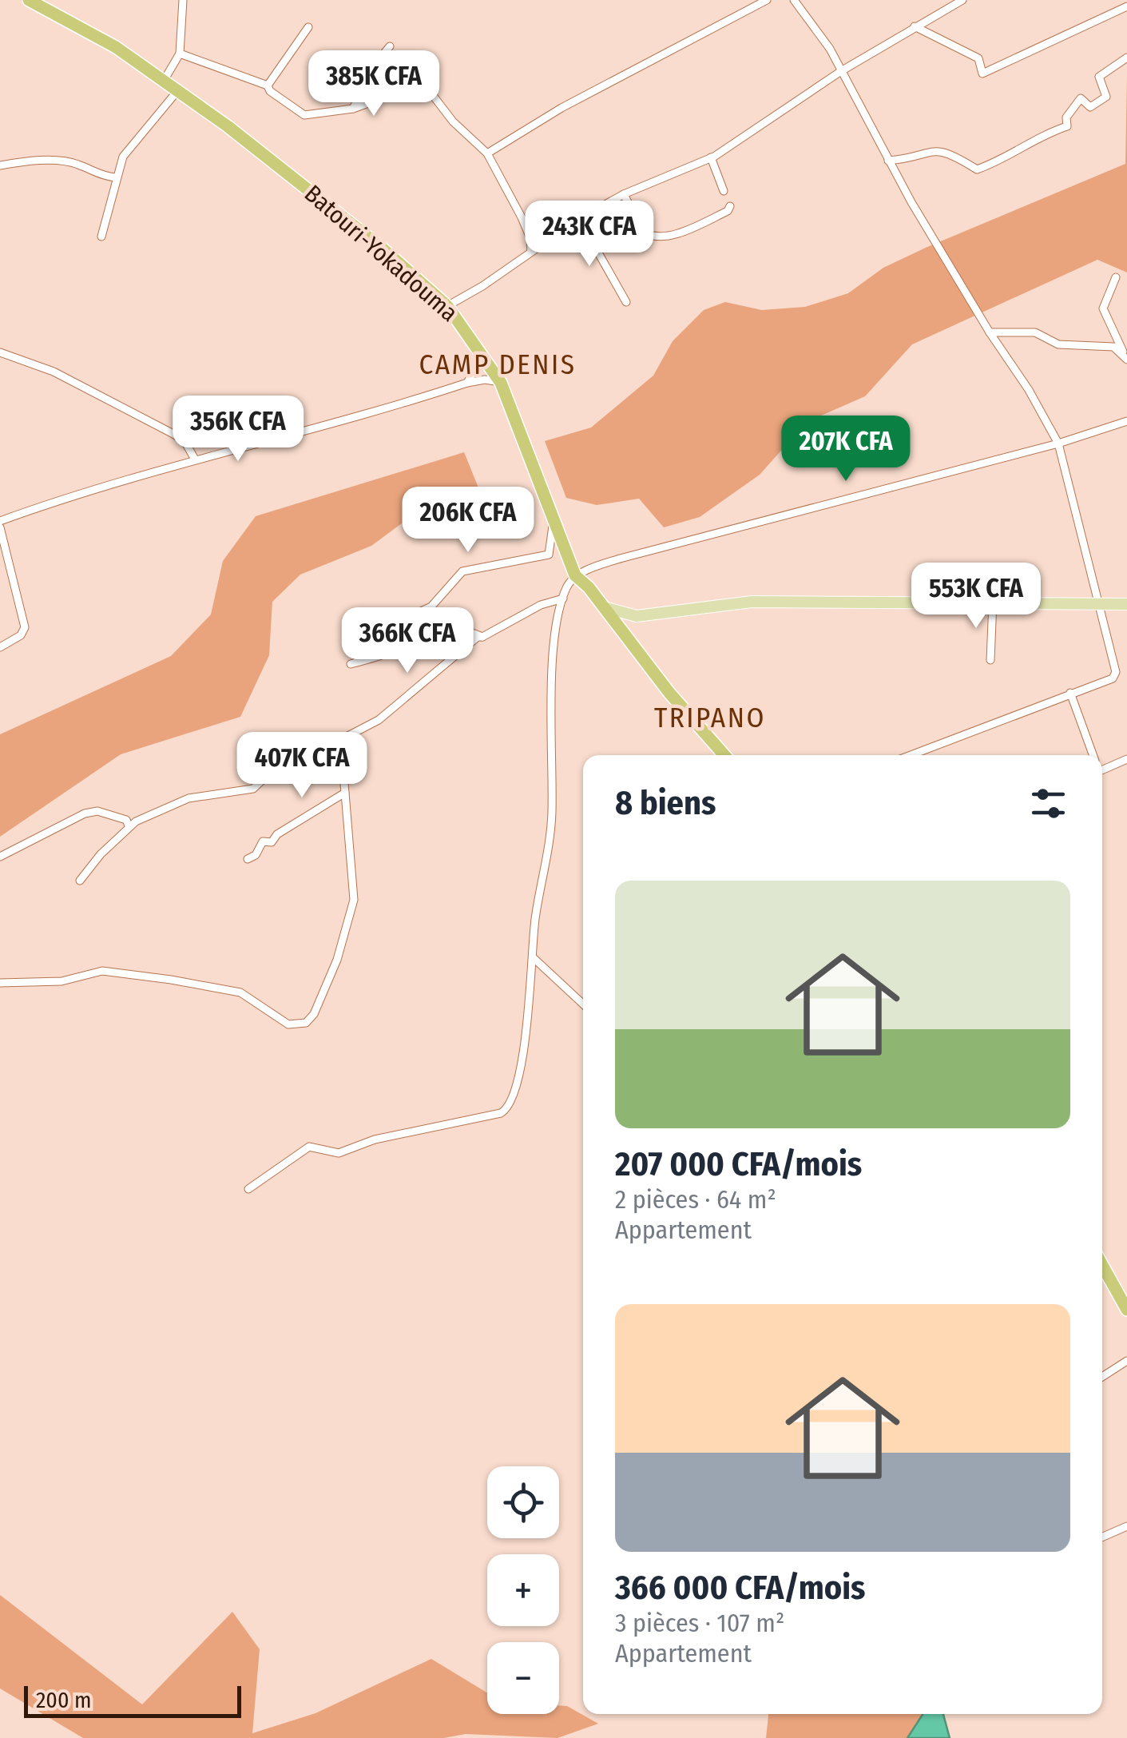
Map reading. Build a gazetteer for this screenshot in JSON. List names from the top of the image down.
{
  "streets": {
    "highway": ["Batouri-Yokadouma"]
  },
  "districts": ["CAMP DENIS", "TRIPANO"],
  "scale_bar": "200 m",
  "page": {
    "price": [
      "385K CFA",
      "243K CFA",
      "356K CFA",
      "207K CFA",
      "206K CFA",
      "553K CFA",
      "366K CFA",
      "407K CFA"
    ],
    "heading": "8 biens",
    "list": [
      {
        "name": "207 000 CFA/mois",
        "note": "2 pièces · 64 m² · Appartement"
      },
      {
        "name": "366 000 CFA/mois",
        "note": "3 pièces · 107 m² · Appartement"
      }
    ],
    "map_buttons": ["+", "−"],
    "scale": "200 m"
  }
}
